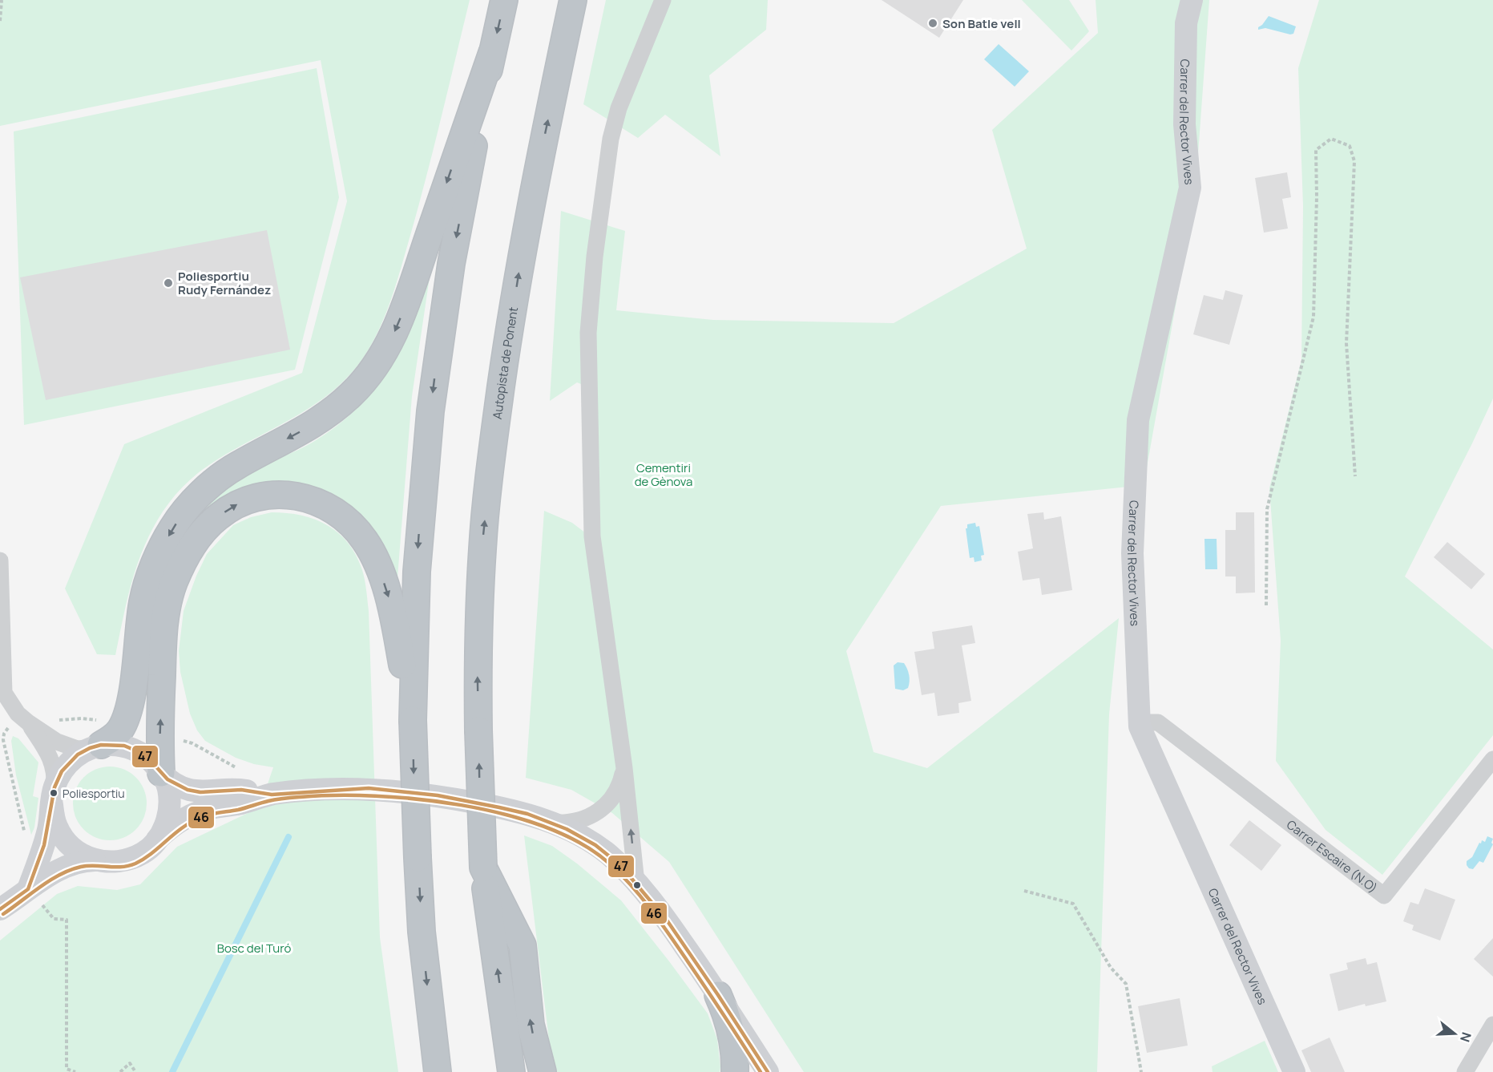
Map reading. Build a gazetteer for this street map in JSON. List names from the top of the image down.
{
  "streets": {
    "highway": ["Autopista de Ponent"],
    "street": ["Carrer del Rector Vives", "Carrer Escaire (N.O)"]
  },
  "crossings": [
    ["Carrer del Rector Vives", "Carrer Escaire (N.O)"]
  ],
  "parks": ["Cementiri de Gènova", "Bosc del Turó"],
  "places": ["Son Batle vell", "Poliesportiu Rudy Fernández", "Poliesportiu"],
  "lines": ["transit line 47", "transit line 46"],
  "north": "right"
}
